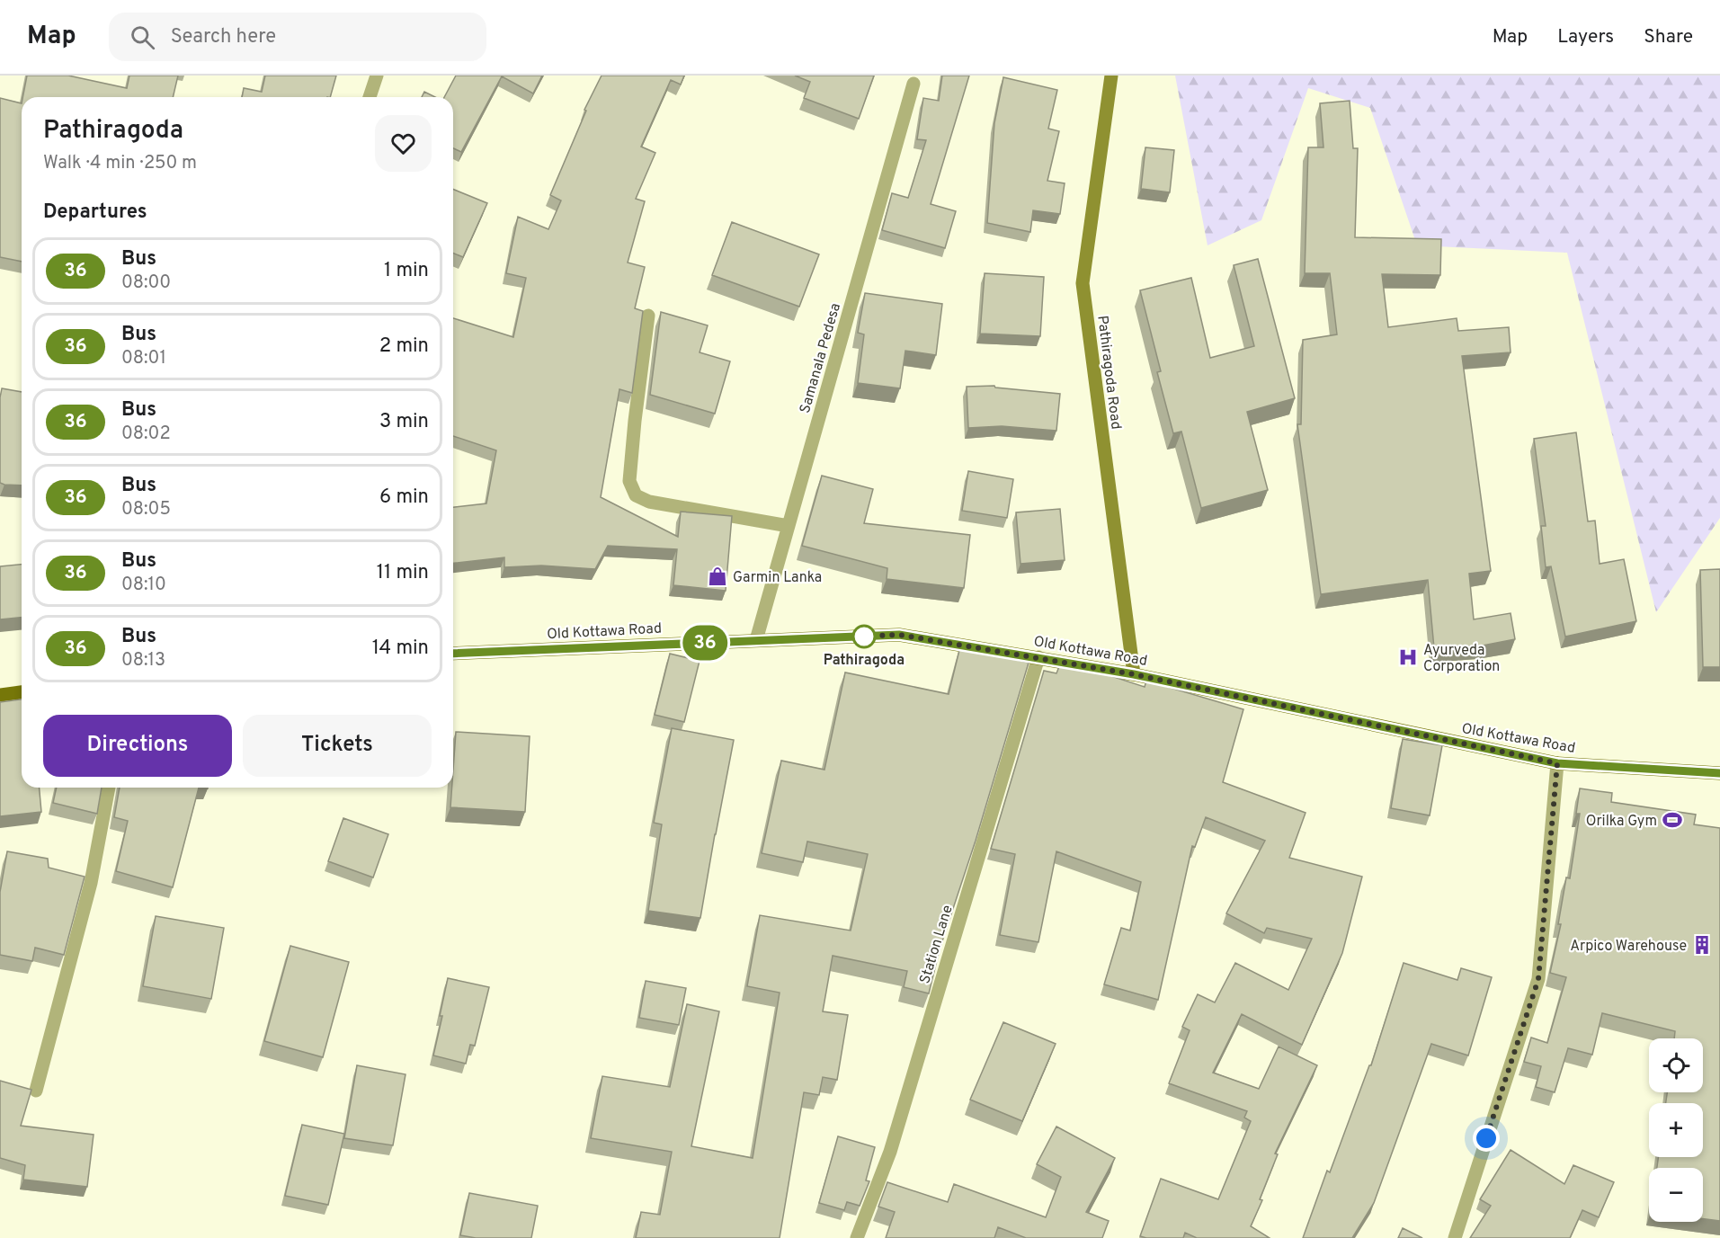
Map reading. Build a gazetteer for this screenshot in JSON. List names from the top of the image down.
{
  "streets": {
    "main road": ["Old Kottawa Road"],
    "street": ["Samanala Pedesa", "Pathiragoda Road", "Station Lane"]
  },
  "crossings": [
    ["Samanala Pedesa", "Old Kottawa Road"],
    ["Pathiragoda Road", "Old Kottawa Road"],
    ["Old Kottawa Road", "Station Lane"]
  ],
  "places": {
    "shop": ["Garmin Lanka"],
    "other": ["Pathiragoda"],
    "hospital": ["Ayurveda Corporation"],
    "sports": ["Orilka Gym"],
    "building": ["Arpico Warehouse"]
  },
  "lines": ["bus line 36"],
  "page": {
    "header": "Map",
    "search": "Search here",
    "nav": ["Map", "Layers", "Share"],
    "on_map": "36",
    "heading": [
      ["Pathiragoda", "Walk · 4 min · 250 m"],
      "Departures"
    ],
    "list": [
      {
        "mark": "36",
        "name": "Bus",
        "note": "08:00",
        "value": "1 min"
      },
      {
        "mark": "36",
        "name": "Bus",
        "note": "08:01",
        "value": "2 min"
      },
      {
        "mark": "36",
        "name": "Bus",
        "note": "08:02",
        "value": "3 min"
      },
      {
        "mark": "36",
        "name": "Bus",
        "note": "08:05",
        "value": "6 min"
      },
      {
        "mark": "36",
        "name": "Bus",
        "note": "08:10",
        "value": "11 min"
      },
      {
        "mark": "36",
        "name": "Bus",
        "note": "08:13",
        "value": "14 min"
      }
    ],
    "buttons": ["Directions", "Tickets"],
    "map_buttons": ["+", "−"]
  }
}
